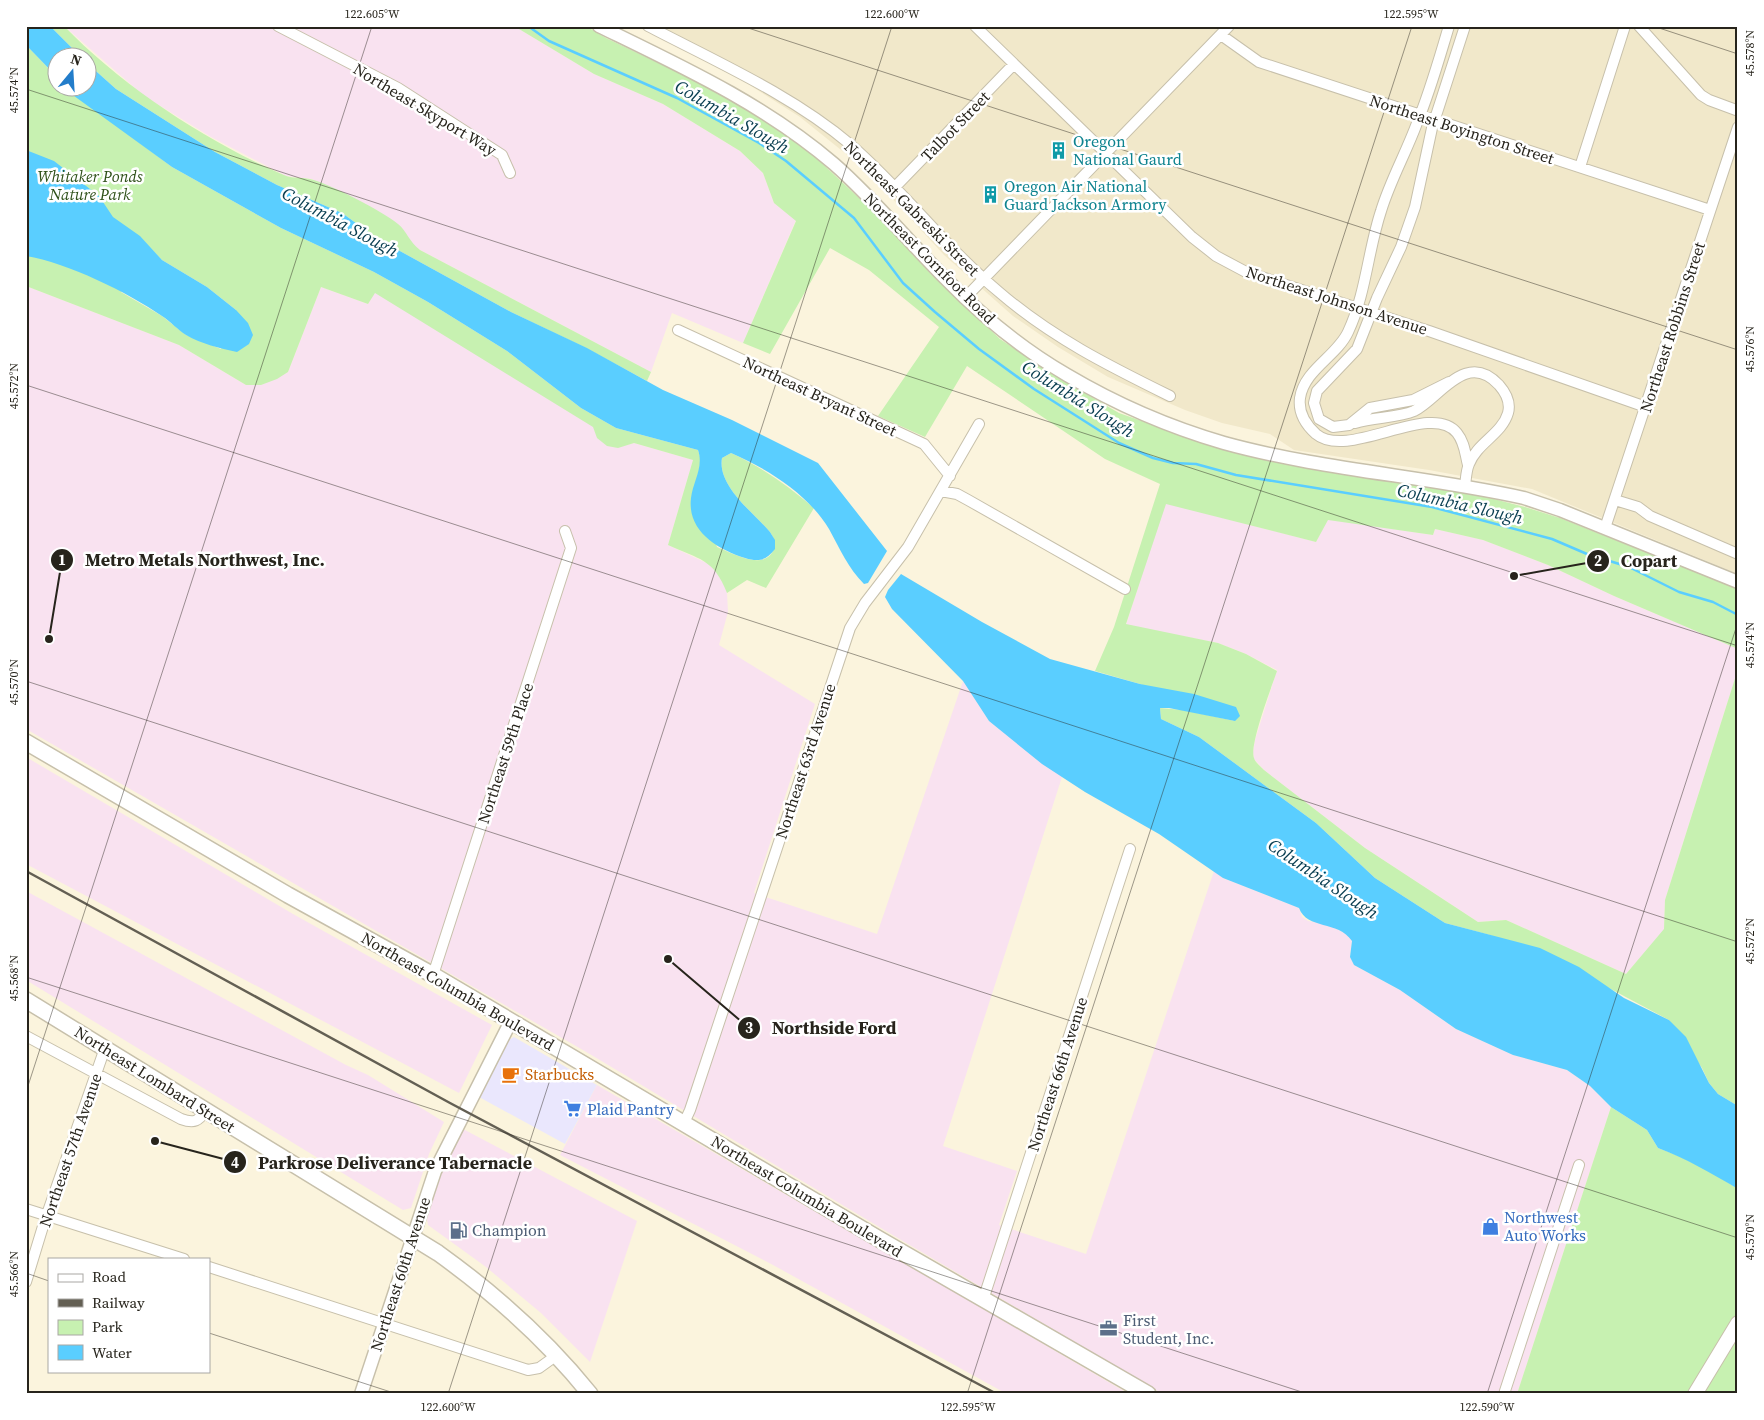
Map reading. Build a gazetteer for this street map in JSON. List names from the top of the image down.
{
  "streets": {
    "main road": ["Northeast Columbia Boulevard", "Northeast Lombard Street"],
    "street": [
      "Northeast Skyport Way",
      "Talbot Street",
      "Northeast Boyington Street",
      "Northeast Gabreski Street",
      "Northeast Cornfoot Road",
      "Northeast Johnson Avenue",
      "Northeast Robbins Street",
      "Northeast Bryant Street",
      "Northeast 59th Place",
      "Northeast 63rd Avenue",
      "Northeast 66th Avenue",
      "Northeast 57th Avenue",
      "Northeast 60th Avenue"
    ]
  },
  "crossings": [
    ["Talbot Street", "Northeast Gabreski Street"],
    ["Talbot Street", "Northeast Johnson Avenue"],
    ["Northeast Boyington Street", "Northeast Robbins Street"],
    ["Northeast Cornfoot Road", "Northeast Robbins Street"],
    ["Northeast Johnson Avenue", "Northeast Robbins Street"],
    ["Northeast Bryant Street", "Northeast 63rd Avenue"],
    ["Northeast 59th Place", "Northeast Columbia Boulevard"],
    ["Northeast 63rd Avenue", "Northeast Columbia Boulevard"],
    ["Northeast Columbia Boulevard", "Northeast 66th Avenue"],
    ["Northeast Columbia Boulevard", "Northeast 60th Avenue"],
    ["Northeast Lombard Street", "Northeast 57th Avenue"],
    ["Northeast Lombard Street", "Northeast 60th Avenue"]
  ],
  "water": ["Columbia Slough"],
  "parks": ["Whitaker Ponds Nature Park"],
  "places": {
    "building": ["Oregon National Gaurd", "Oregon Air National Guard Jackson Armory"],
    "other": [
      "Copart",
      "Metro Metals Northwest, Inc.",
      "Northside Ford",
      "Parkrose Deliverance Tabernacle"
    ],
    "cafe": ["Starbucks"],
    "supermarket": ["Plaid Pantry"],
    "shop": ["Northwest Auto Works"],
    "fuel station": ["Champion"],
    "office": ["First Student, Inc."]
  },
  "legend": [
    "Road",
    "Railway",
    "Park",
    "Water"
  ],
  "north": "top",
  "coordinates": [
    "122.605°W",
    "122.600°W",
    "122.595°W",
    "45.578°N",
    "45.574°N",
    "45.576°N",
    "45.572°N",
    "45.570°N",
    "45.568°N",
    "45.566°N",
    "122.590°W"
  ]
}
